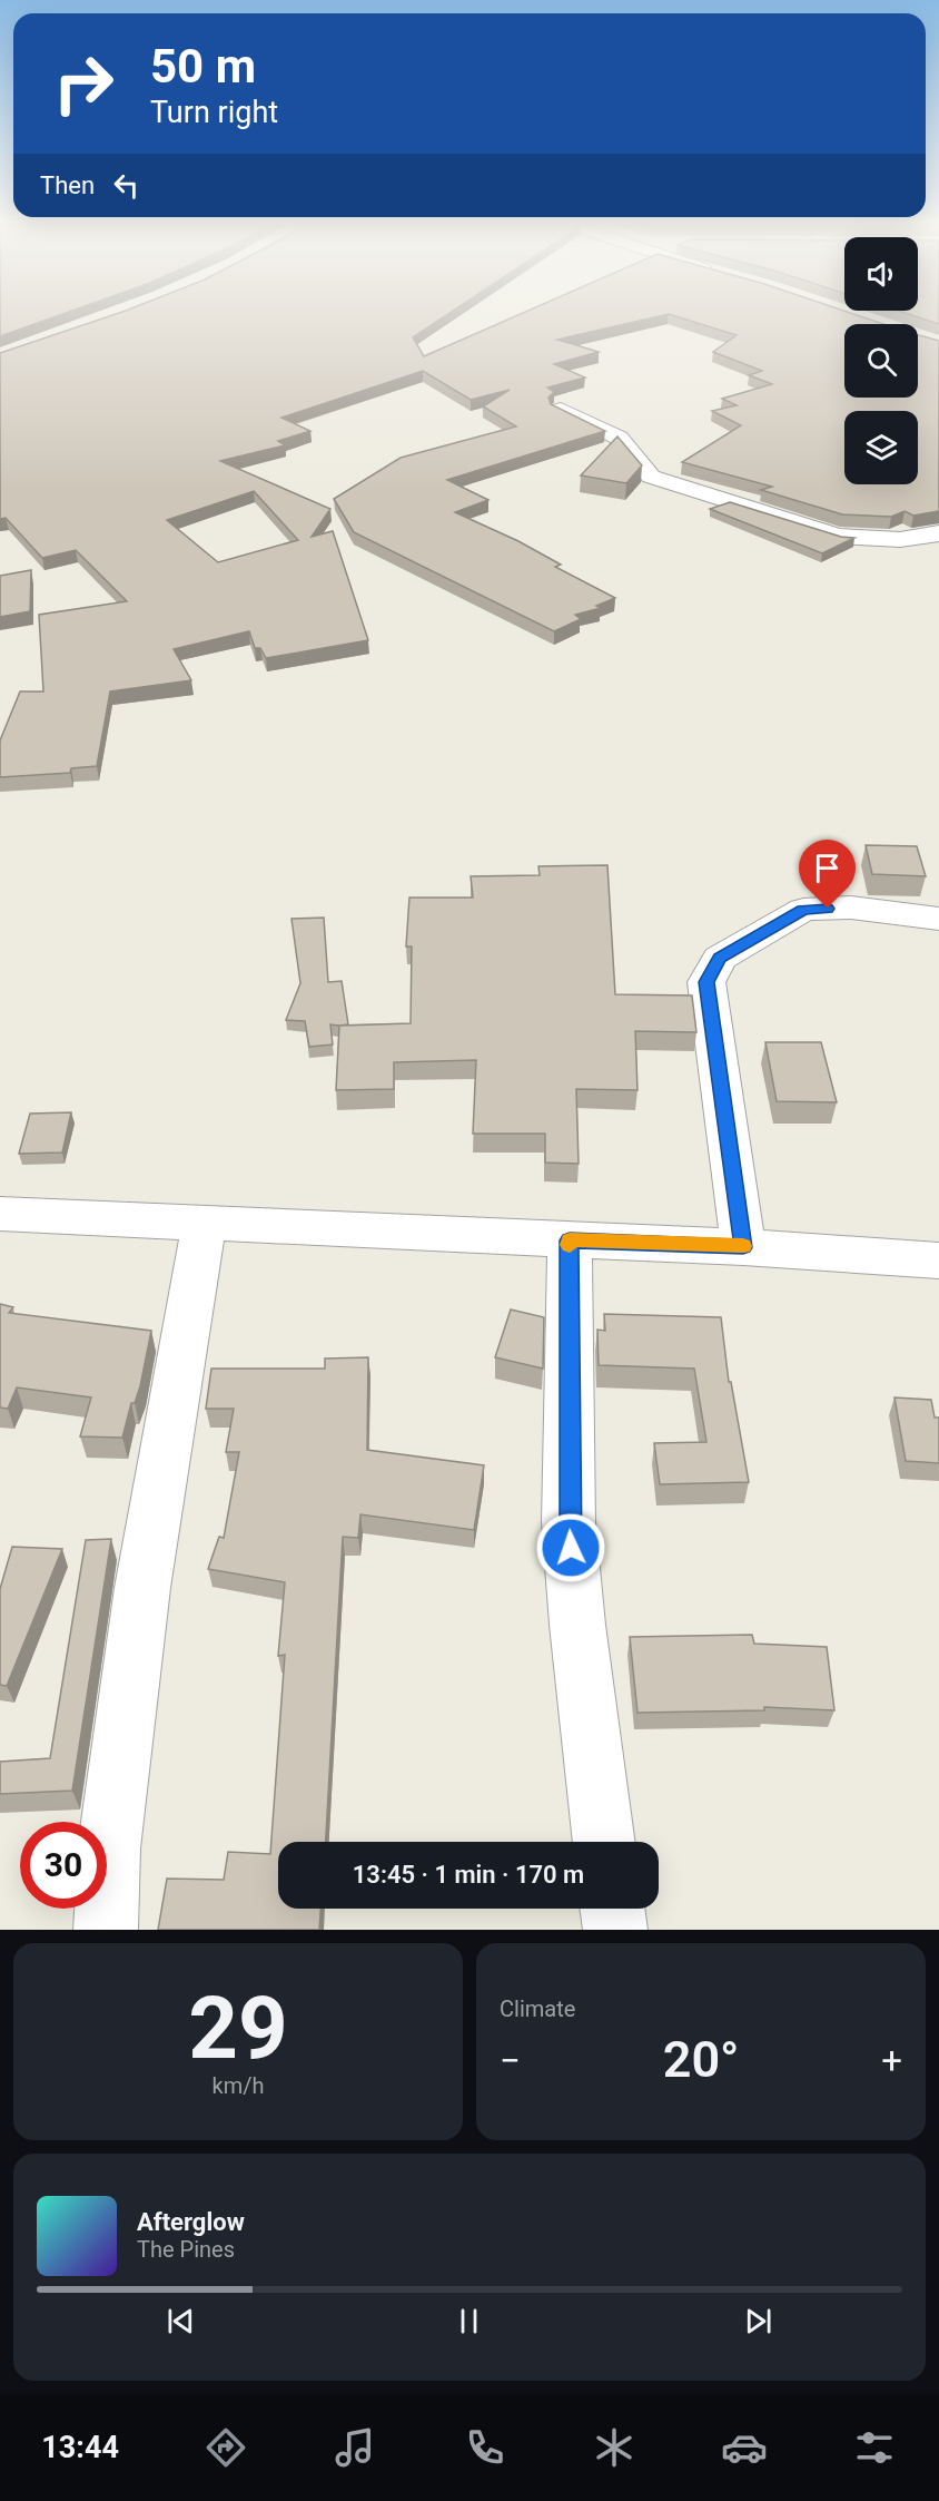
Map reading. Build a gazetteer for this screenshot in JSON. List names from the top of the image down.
{
  "page": {
    "turn": ["50 m", "Turn right"],
    "then": "Then",
    "limit": "30",
    "trip": "13:45 · 1 min · 170 m",
    "tile": [
      ["29", "km/h"],
      "Climate"
    ],
    "heat": ["−", "20°", "+"],
    "song": ["Afterglow", "The Pines"],
    "tabs": "13:44"
  }
}
